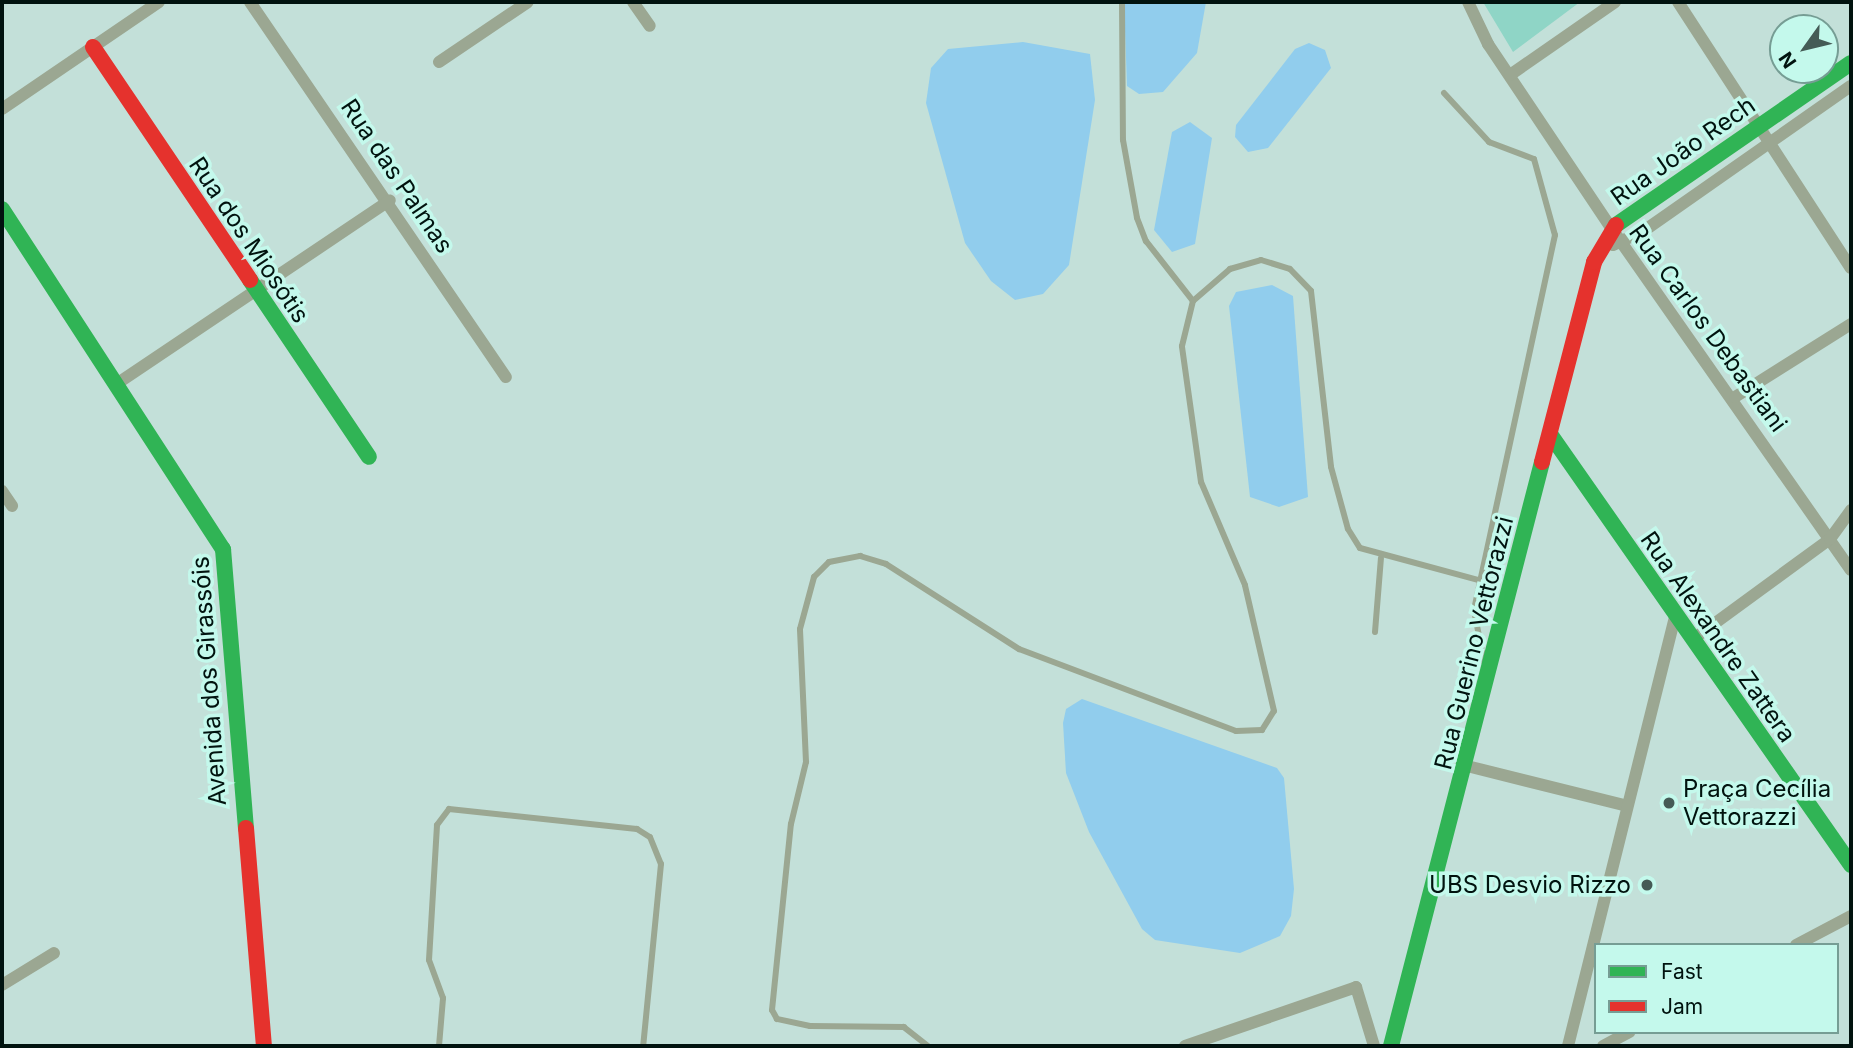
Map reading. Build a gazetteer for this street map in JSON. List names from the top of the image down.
{
  "streets": {
    "street": [
      "Rua João Rech",
      "Rua das Palmas",
      "Rua dos Miosótis",
      "Rua Carlos Debastiani",
      "Rua Alexandre Zattera",
      "Rua Guerino Vettorazzi",
      "Avenida dos Girassóis"
    ]
  },
  "crossings": [
    ["Rua João Rech", "Rua Carlos Debastiani"],
    ["Rua João Rech", "Rua Guerino Vettorazzi"],
    ["Rua Carlos Debastiani", "Rua Guerino Vettorazzi"],
    ["Rua Alexandre Zattera", "Rua Guerino Vettorazzi"]
  ],
  "places": ["Praça Cecília Vettorazzi", "UBS Desvio Rizzo"],
  "legend": ["Fast", "Jam"],
  "north": "bottom left"
}
